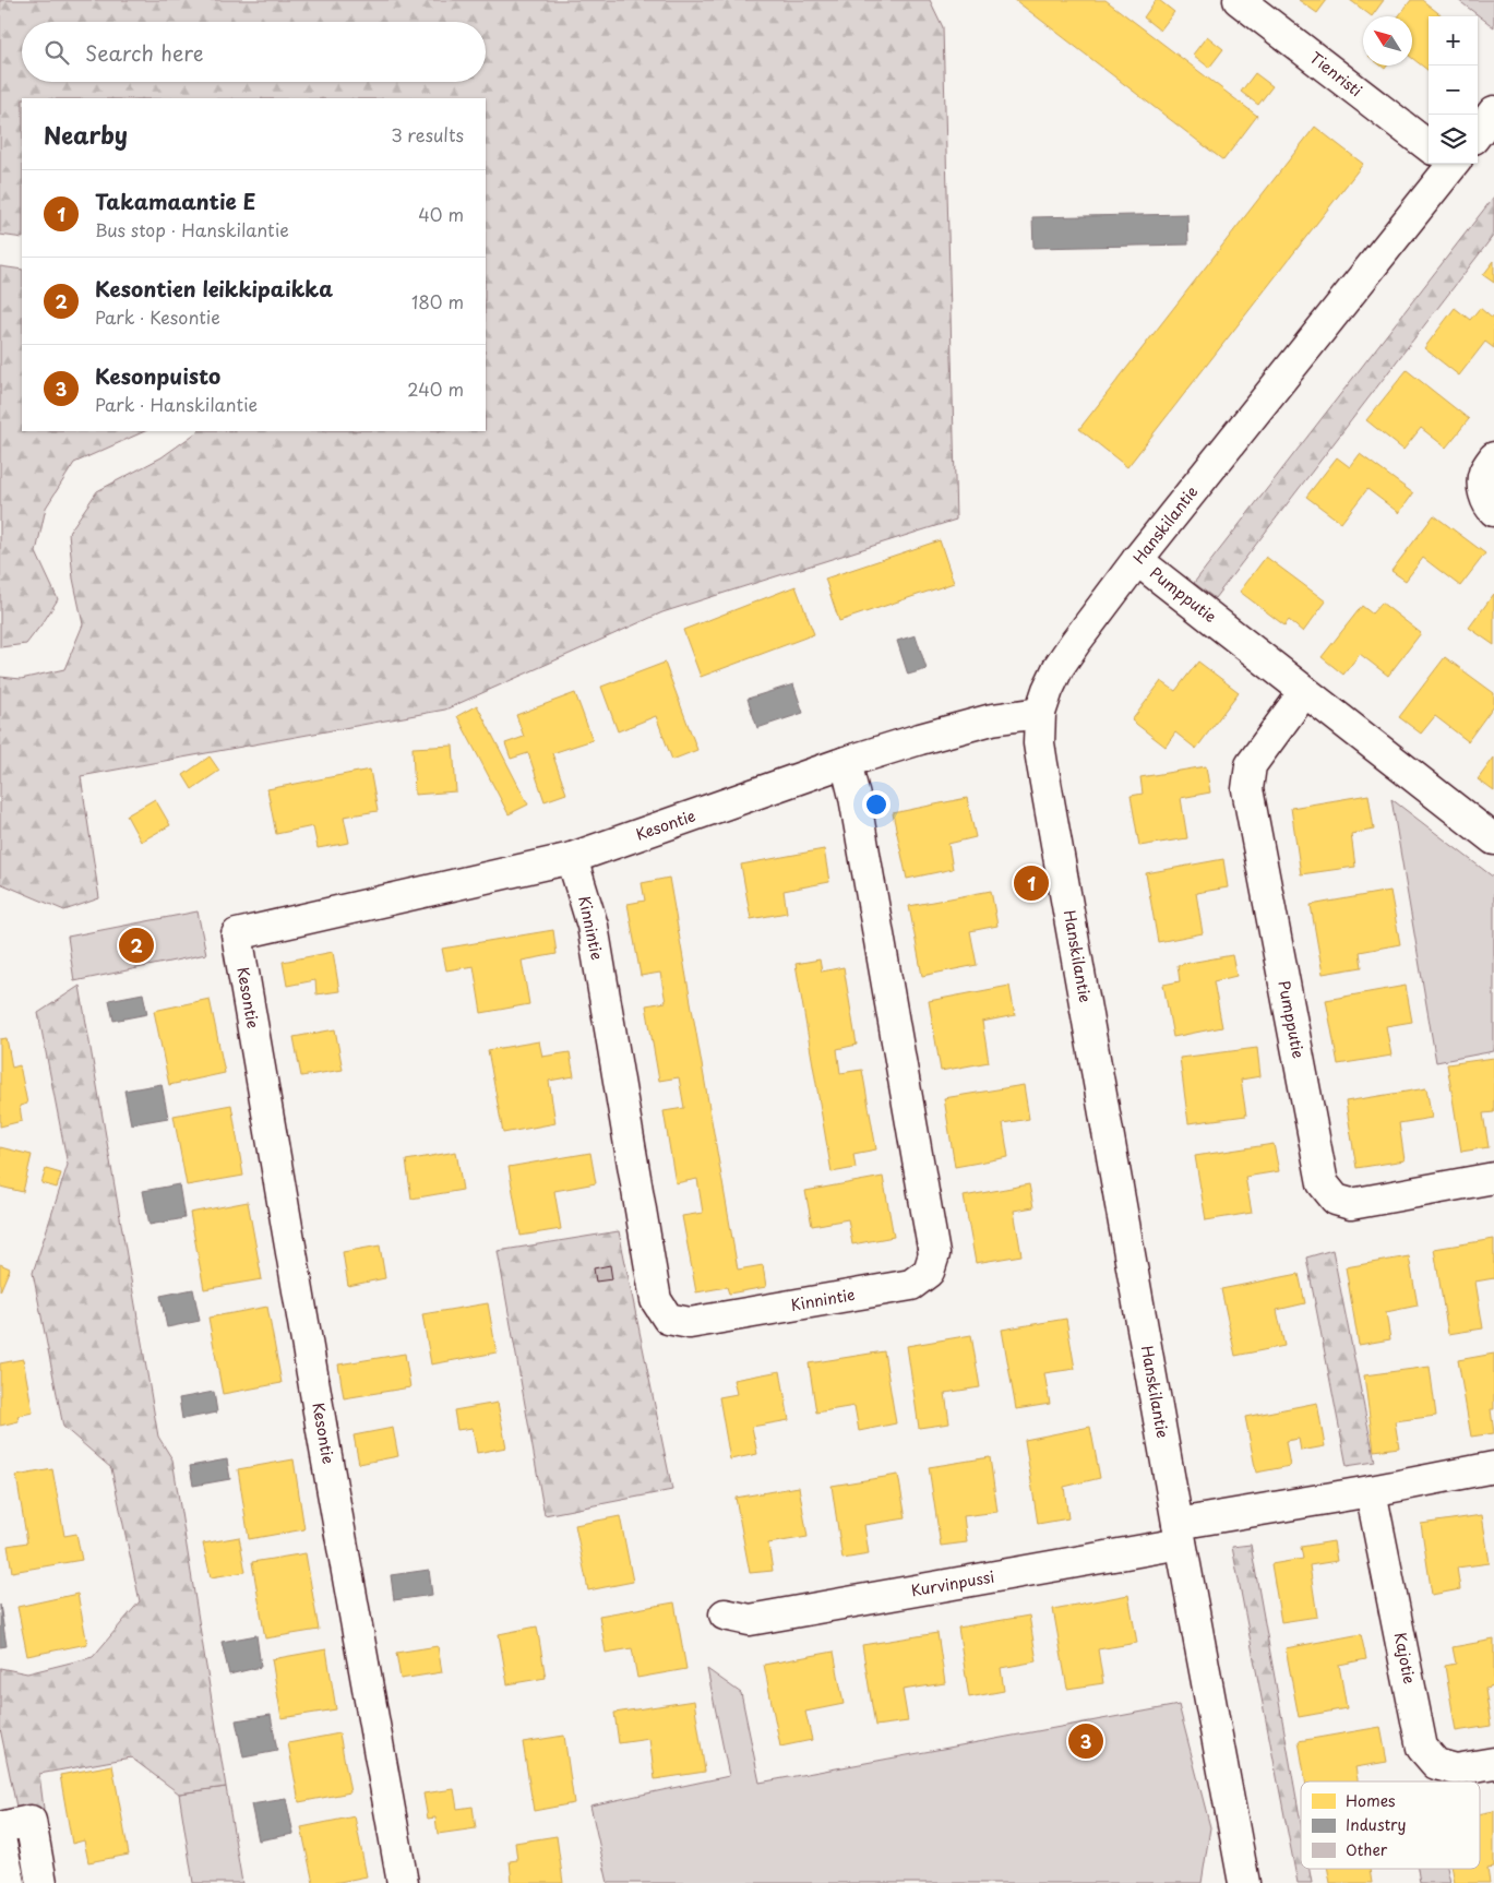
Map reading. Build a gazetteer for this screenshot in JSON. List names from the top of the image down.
{
  "streets": {
    "street": [
      "Tienristi",
      "Hanskilantie",
      "Pumpputie",
      "Kesontie",
      "Kinnintie",
      "Kurvinpussi",
      "Kajotie"
    ]
  },
  "crossings": [
    ["Hanskilantie", "Pumpputie"],
    ["Hanskilantie", "Kesontie"],
    ["Hanskilantie", "Kurvinpussi"],
    ["Kesontie", "Kinnintie"]
  ],
  "legend": ["Homes", "Industry", "Other"],
  "north": "top left",
  "page": {
    "map_buttons": ["+", "−"],
    "search": "Search here",
    "heading": ["Nearby", "3 results"],
    "list": [
      {
        "mark": "1",
        "name": "Takamaantie E",
        "note": "Bus stop · Hanskilantie",
        "value": "40 m"
      },
      {
        "mark": "2",
        "name": "Kesontien leikkipaikka",
        "note": "Park · Kesontie",
        "value": "180 m"
      },
      {
        "mark": "3",
        "name": "Kesonpuisto",
        "note": "Park · Hanskilantie",
        "value": "240 m"
      }
    ],
    "pins": ["1", "2", "3"]
  }
}
